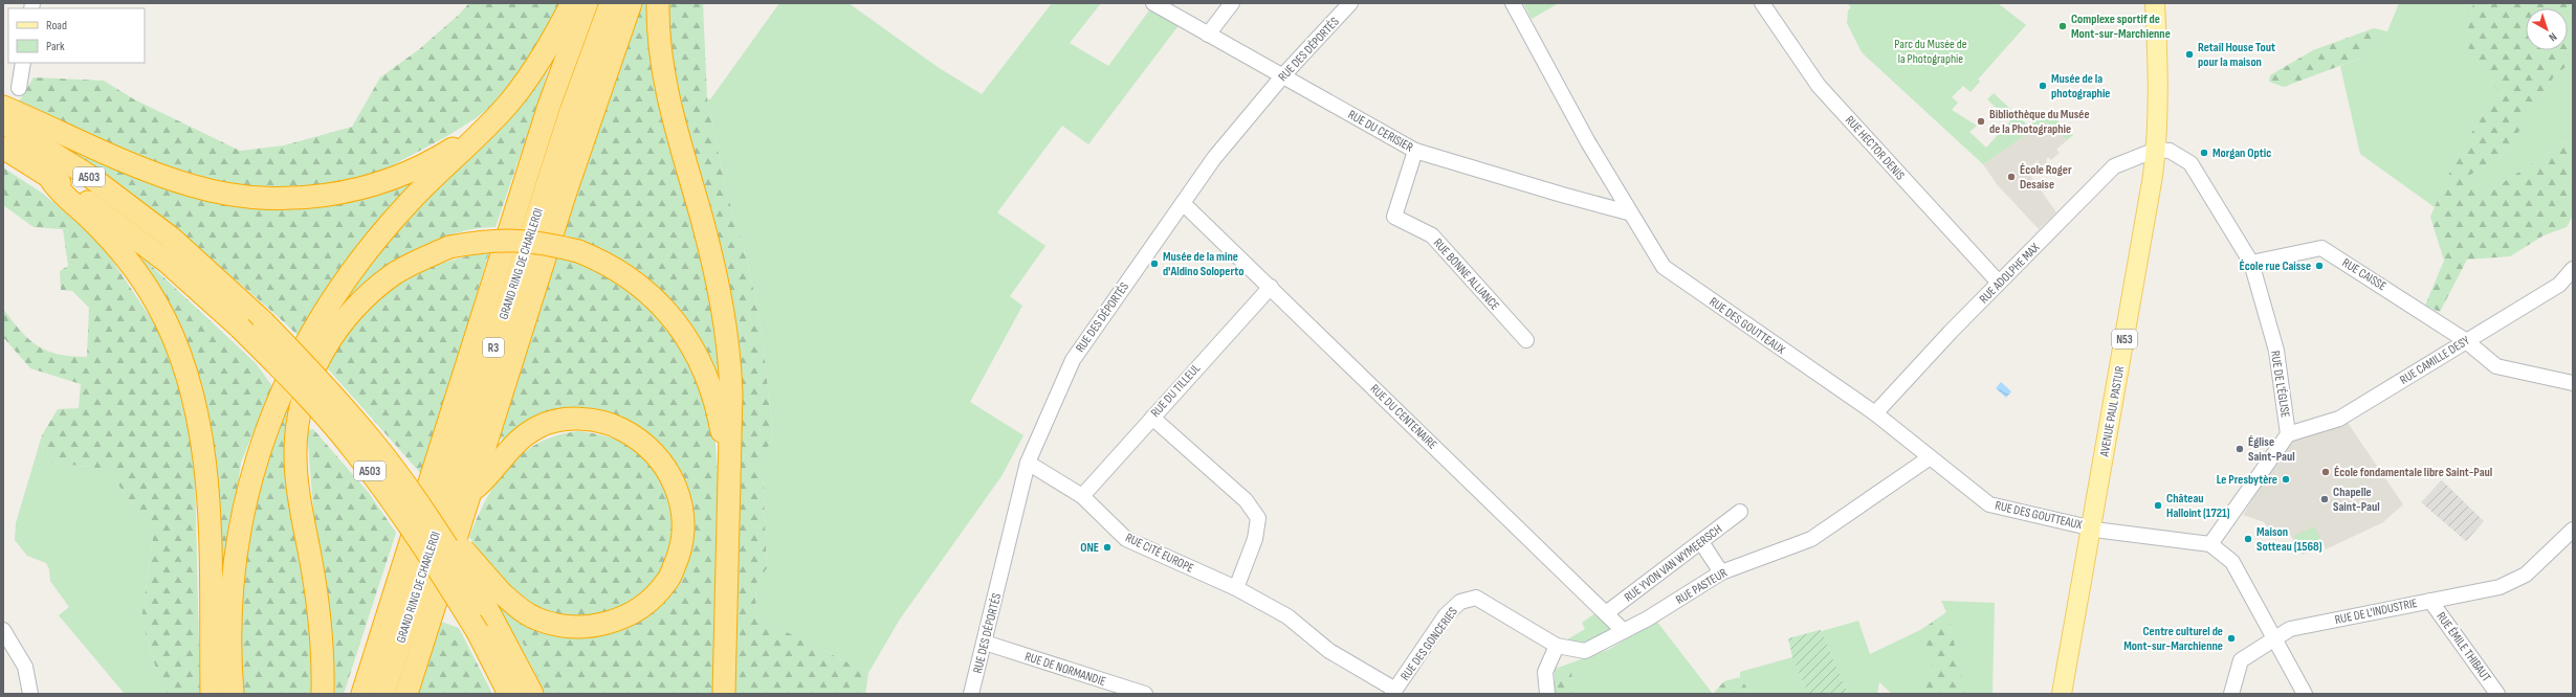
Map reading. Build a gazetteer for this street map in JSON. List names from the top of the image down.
{
  "streets": {
    "highway": ["A503", "GRAND RING DE CHARLEROI", "R3"],
    "main road": ["N53", "AVENUE PAUL PASTUR"],
    "street": [
      "RUE DES DÉPORTÉS",
      "RUE DU CERISIER",
      "RUE HECTOR DENIS",
      "RUE ADOLPHE MAX",
      "RUE BONNE ALLIANCE",
      "RUE CAISSE",
      "RUE DES GOUTTEAUX",
      "RUE CAMILLE DESY",
      "RUE DE L'ÉGLISE",
      "RUE DU TILLEUL",
      "RUE DU CENTENAIRE",
      "RUE CITÉ EUROPE",
      "RUE YVON VAN WYMEERSCH",
      "RUE PASTEUR",
      "RUE DE L'INDUSTRIE",
      "RUE DES GONCERIES",
      "RUE ÉMILE THIBAUT",
      "RUE DE NORMANDIE"
    ]
  },
  "crossings": [
    ["RUE DES DÉPORTÉS", "RUE DU CERISIER"],
    ["RUE DES DÉPORTÉS", "RUE DU CENTENAIRE"],
    ["RUE DES DÉPORTÉS", "RUE CITÉ EUROPE"],
    ["RUE DES DÉPORTÉS", "RUE DE NORMANDIE"],
    ["RUE DU CERISIER", "RUE BONNE ALLIANCE"],
    ["RUE DU CERISIER", "RUE DES GOUTTEAUX"],
    ["RUE HECTOR DENIS", "RUE ADOLPHE MAX"],
    ["RUE ADOLPHE MAX", "RUE DES GOUTTEAUX"],
    ["RUE ADOLPHE MAX", "RUE DE L'ÉGLISE"],
    ["RUE ADOLPHE MAX", "AVENUE PAUL PASTUR"],
    ["RUE CAISSE", "RUE CAMILLE DESY"],
    ["RUE CAISSE", "RUE DE L'ÉGLISE"],
    ["RUE DES GOUTTEAUX", "AVENUE PAUL PASTUR"],
    ["RUE DES GOUTTEAUX", "RUE PASTEUR"],
    ["RUE CAMILLE DESY", "RUE DE L'ÉGLISE"],
    ["RUE DE L'ÉGLISE", "AVENUE PAUL PASTUR"],
    ["RUE DU TILLEUL", "RUE DU CENTENAIRE"],
    ["RUE DU TILLEUL", "RUE CITÉ EUROPE"],
    ["RUE DU CENTENAIRE", "RUE YVON VAN WYMEERSCH"],
    ["RUE DU CENTENAIRE", "RUE PASTEUR"],
    ["RUE CITÉ EUROPE", "RUE DES GONCERIES"],
    ["RUE PASTEUR", "RUE DES GONCERIES"],
    ["RUE DE L'INDUSTRIE", "RUE ÉMILE THIBAUT"]
  ],
  "parks": ["Parc du Musée de la Photographie"],
  "places": [
    "Complexe sportif de Mont-sur-Marchienne",
    "Retail House Tout pour la maison",
    "Musée de la photographie",
    "Bibliothèque du Musée de la Photographie",
    "Morgan Optic",
    "École Roger Desaise",
    "Musée de la mine d'Aldino Soloperto",
    "École rue Caisse",
    "Église Saint-Paul",
    "École fondamentale libre Saint-Paul",
    "Le Presbytère",
    "Chapelle Saint-Paul",
    "Château Halloint (1721)",
    "Maison Sotteau (1568)",
    "ONE",
    "Centre culturel de Mont-sur-Marchienne"
  ],
  "legend": ["Road", "Park"],
  "north": "bottom right"
}
